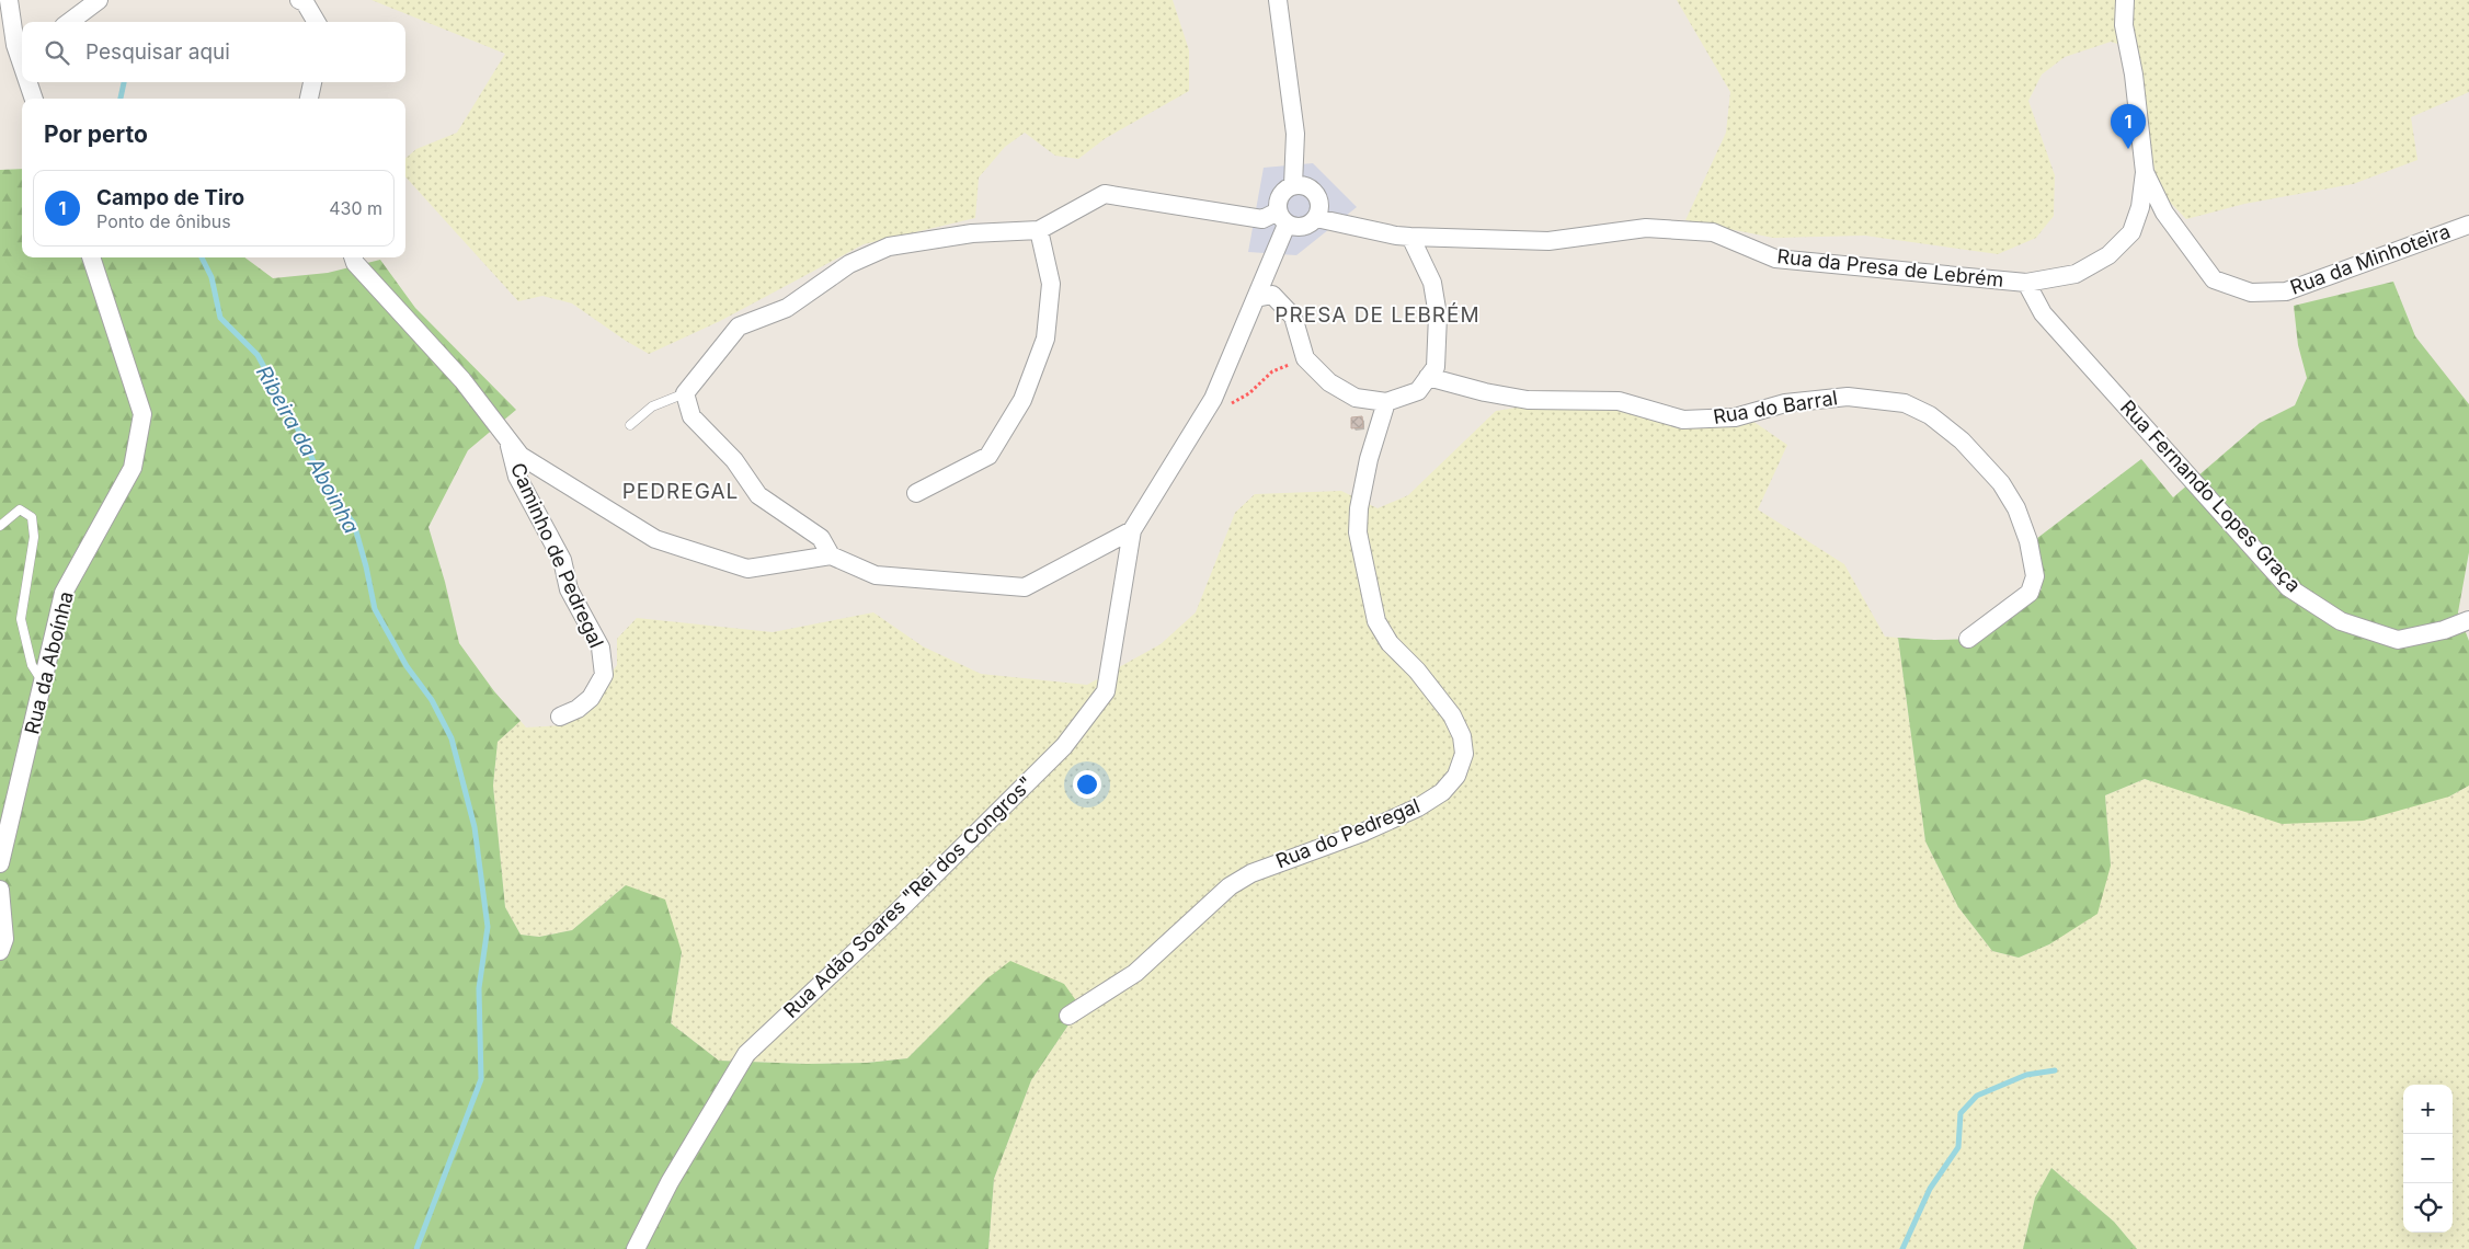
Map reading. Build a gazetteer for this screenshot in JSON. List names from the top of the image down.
{
  "streets": {
    "street": [
      "Rua da Minhoteira",
      "Rua da Presa de Lebrém",
      "Rua do Barral",
      "Rua Fernando Lopes Graça",
      "Caminho de Pedregal",
      "Rua da Aboínha",
      "Rua do Pedregal",
      "Rua Adão Soares \"Rei dos Congros\""
    ]
  },
  "crossings": [
    ["Rua da Minhoteira", "Rua da Presa de Lebrém"],
    ["Rua da Presa de Lebrém", "Rua Fernando Lopes Graça"]
  ],
  "districts": ["PRESA DE LEBRÉM", "PEDREGAL"],
  "water": ["Ribeira da Aboinha"],
  "page": {
    "search": "Pesquisar aqui",
    "heading": "Por perto",
    "pins": "1",
    "list": [
      {
        "mark": "1",
        "name": "Campo de Tiro",
        "note": "Ponto de ônibus",
        "value": "430 m"
      }
    ],
    "map_buttons": ["+", "−"]
  }
}
